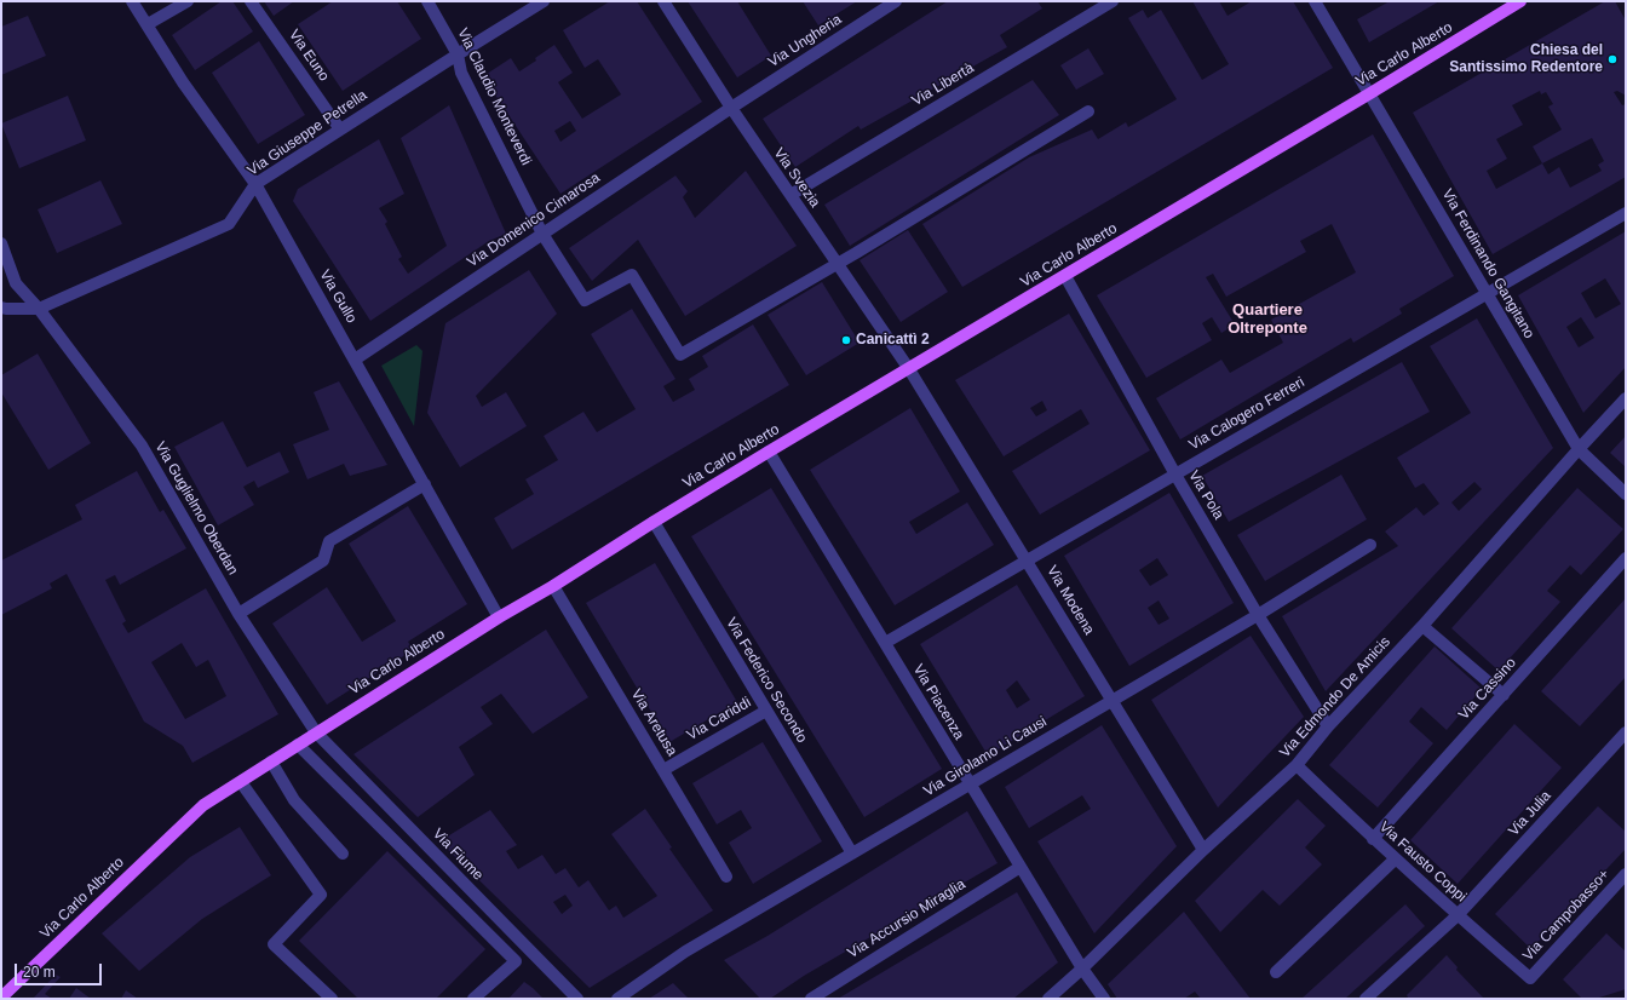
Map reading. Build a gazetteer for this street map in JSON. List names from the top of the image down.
{
  "streets": {
    "main road": ["Via Carlo Alberto"],
    "street": [
      "Via Ungheria",
      "Via Euno",
      "Via Libertà",
      "Via Claudio Monteverdi",
      "Via Giuseppe Petrella",
      "Via Svezia",
      "Via Domenico Cimarosa",
      "Via Ferdinando Gangitano",
      "Via Gullo",
      "Via Calogero Ferreri",
      "Via Pola",
      "Via Guglielmo Oberdan",
      "Via Modena",
      "Via Federico Secondo",
      "Via Cassino",
      "Via Edmondo De Amicis",
      "Via Piacenza",
      "Via Cariddi",
      "Via Aretusa",
      "Via Girolamo Li Causi",
      "Via Julia",
      "Via Fiume",
      "Via Fausto Coppi",
      "Via Campobasso+",
      "Via Accursio Miraglia"
    ]
  },
  "crossings": [
    ["Via Ungheria", "Via Svezia"],
    ["Via Ungheria", "Via Domenico Cimarosa"],
    ["Via Carlo Alberto", "Via Svezia"],
    ["Via Carlo Alberto", "Via Ferdinando Gangitano"],
    ["Via Carlo Alberto", "Via Gullo"],
    ["Via Carlo Alberto", "Via Pola"],
    ["Via Carlo Alberto", "Via Guglielmo Oberdan"],
    ["Via Carlo Alberto", "Via Modena"],
    ["Via Carlo Alberto", "Via Federico Secondo"],
    ["Via Carlo Alberto", "Via Piacenza"],
    ["Via Carlo Alberto", "Via Aretusa"],
    ["Via Carlo Alberto", "Via Fiume"],
    ["Via Euno", "Via Giuseppe Petrella"],
    ["Via Libertà", "Via Svezia"],
    ["Via Claudio Monteverdi", "Via Giuseppe Petrella"],
    ["Via Claudio Monteverdi", "Via Svezia"],
    ["Via Claudio Monteverdi", "Via Domenico Cimarosa"],
    ["Via Giuseppe Petrella", "Via Gullo"],
    ["Via Giuseppe Petrella", "Via Guglielmo Oberdan"],
    ["Via Svezia", "Via Domenico Cimarosa"],
    ["Via Svezia", "Via Modena"],
    ["Via Domenico Cimarosa", "Via Gullo"],
    ["Via Ferdinando Gangitano", "Via Calogero Ferreri"],
    ["Via Ferdinando Gangitano", "Via Edmondo De Amicis"],
    ["Via Calogero Ferreri", "Via Pola"],
    ["Via Calogero Ferreri", "Via Modena"],
    ["Via Calogero Ferreri", "Via Piacenza"],
    ["Via Pola", "Via Edmondo De Amicis"],
    ["Via Pola", "Via Girolamo Li Causi"],
    ["Via Guglielmo Oberdan", "Via Fiume"],
    ["Via Modena", "Via Edmondo De Amicis"],
    ["Via Modena", "Via Girolamo Li Causi"],
    ["Via Federico Secondo", "Via Cariddi"],
    ["Via Federico Secondo", "Via Girolamo Li Causi"],
    ["Via Cassino", "Via Fausto Coppi"],
    ["Via Edmondo De Amicis", "Via Piacenza"],
    ["Via Edmondo De Amicis", "Via Fausto Coppi"],
    ["Via Piacenza", "Via Girolamo Li Causi"],
    ["Via Piacenza", "Via Accursio Miraglia"],
    ["Via Cariddi", "Via Aretusa"],
    ["Via Julia", "Via Fausto Coppi"],
    ["Via Fausto Coppi", "Via Campobasso+"]
  ],
  "districts": ["Quartiere Oltreponte"],
  "places": ["Chiesa del Santissimo Redentore", "Canicattì 2"],
  "scale_bar": "20 m"
}
